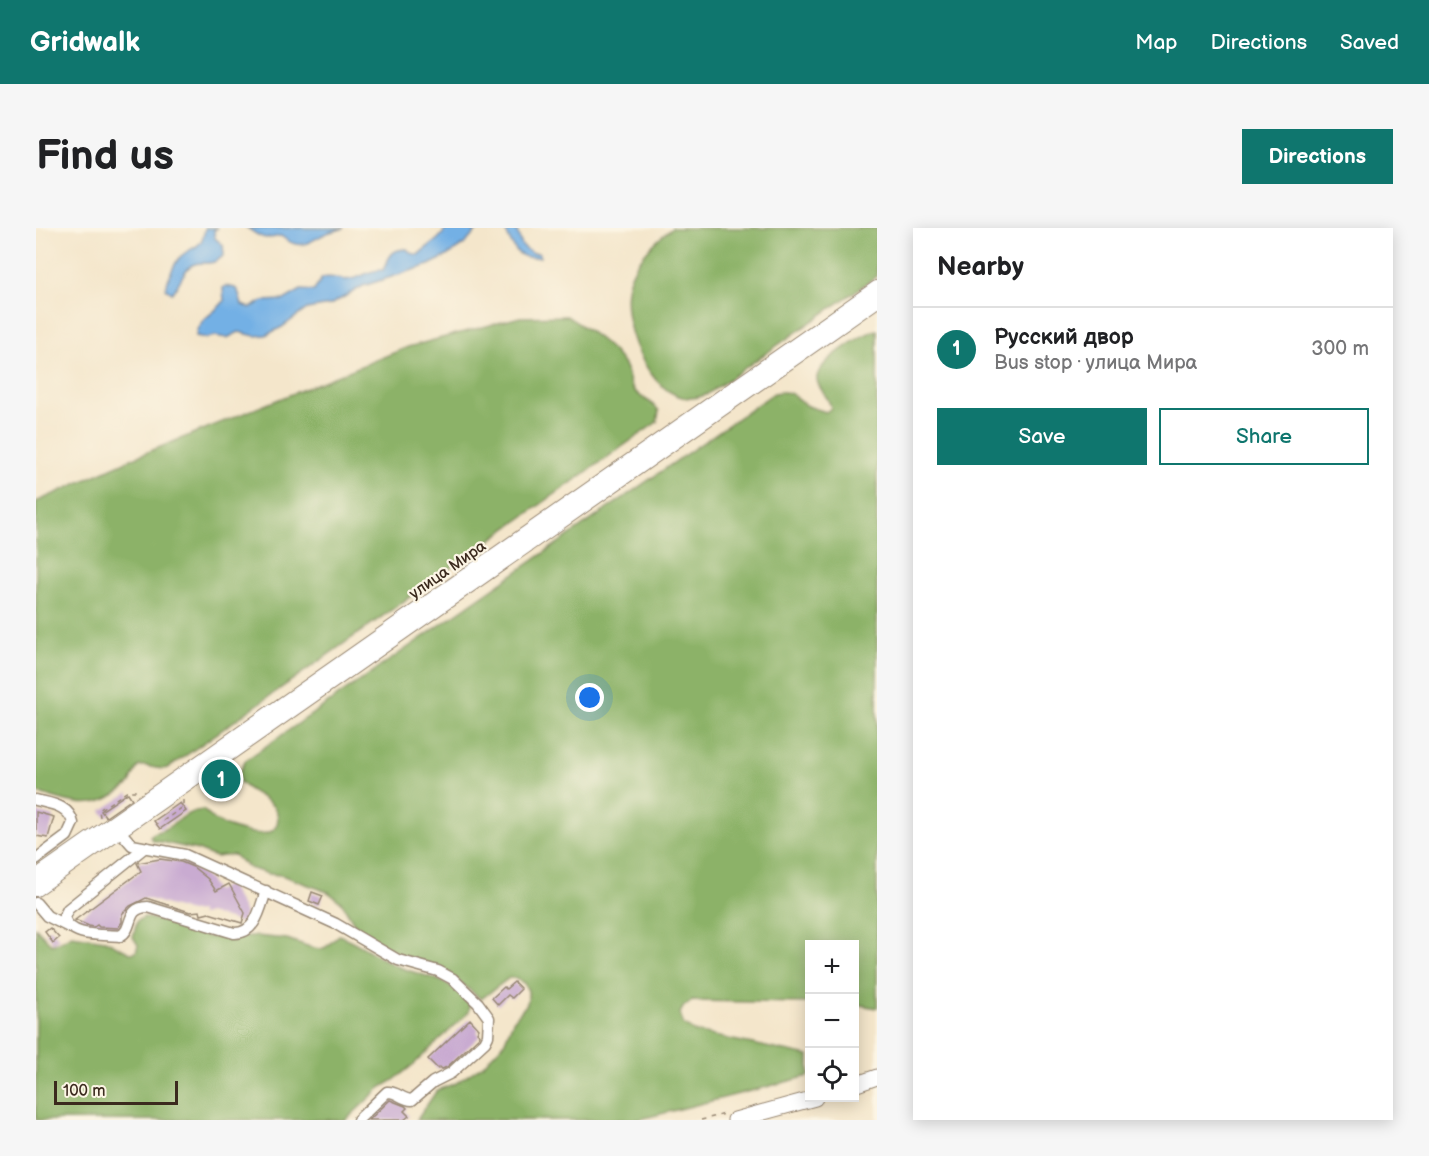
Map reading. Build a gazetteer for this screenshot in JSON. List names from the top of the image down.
{
  "streets": {
    "main road": ["улица Мира"]
  },
  "scale_bar": "100 m",
  "page": {
    "header": "Gridwalk",
    "nav": ["Map", "Directions", "Saved"],
    "buttons": [
      "Directions",
      ["Save", "Share"]
    ],
    "title": "Find us",
    "heading": "Nearby",
    "list": [
      {
        "mark": "1",
        "name": "Русский двор",
        "note": "Bus stop · улица Мира",
        "value": "300 m"
      }
    ],
    "pins": "1",
    "map_buttons": ["+", "−"],
    "scale": "100 m"
  }
}
